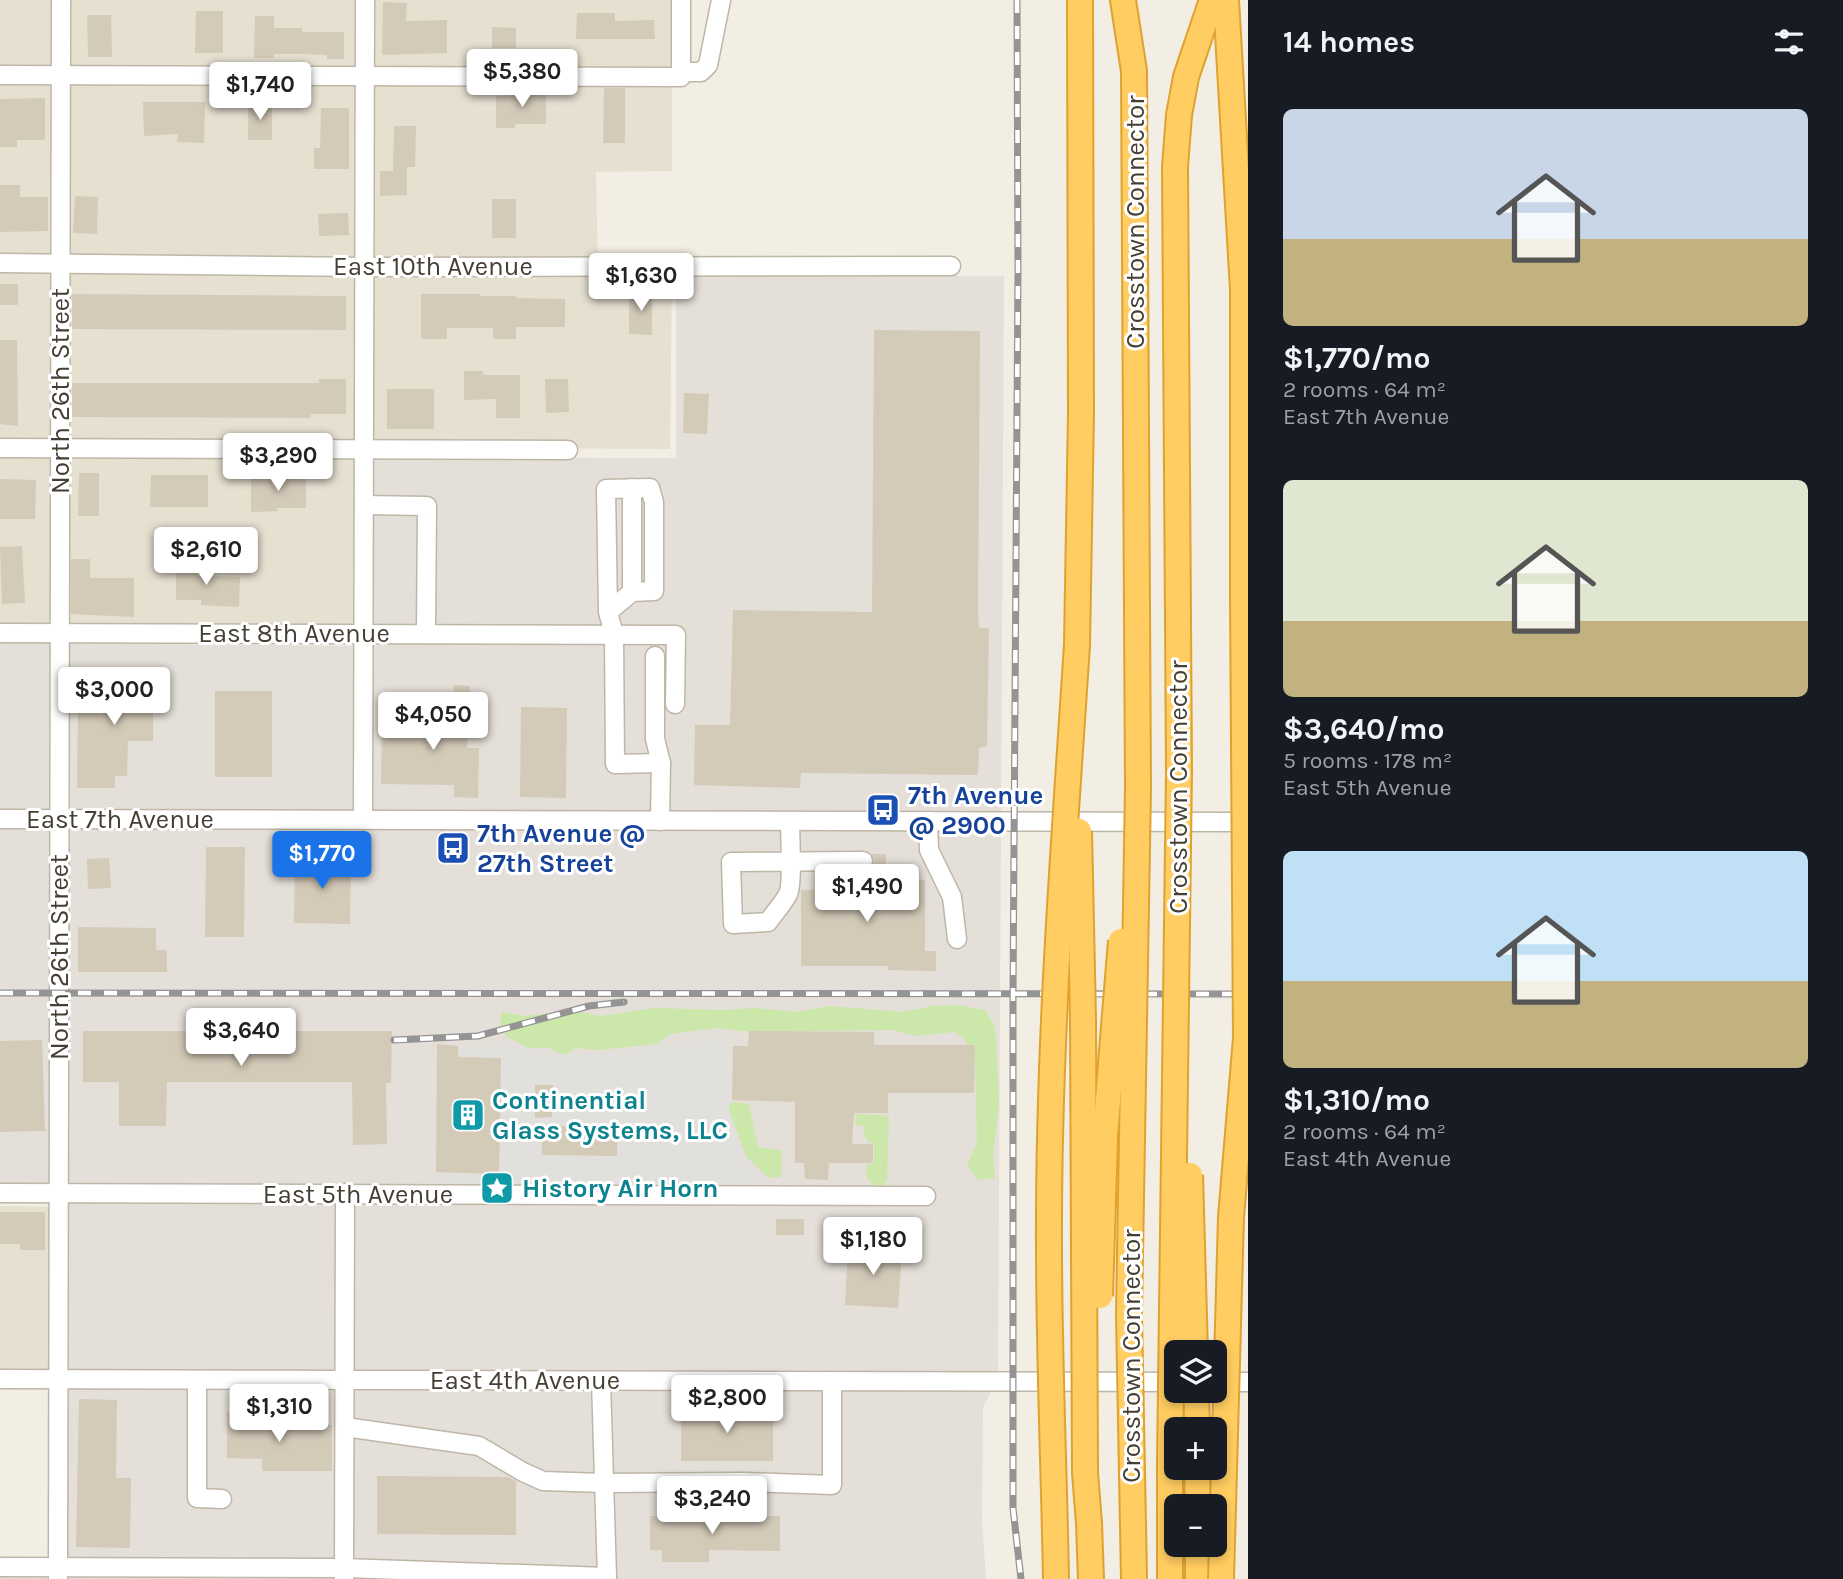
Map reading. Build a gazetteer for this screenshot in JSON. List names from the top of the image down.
{
  "streets": {
    "highway": ["Crosstown Connector"],
    "street": [
      "East 10th Avenue",
      "North 26th Street",
      "East 8th Avenue",
      "East 7th Avenue",
      "East 5th Avenue",
      "East 4th Avenue"
    ]
  },
  "crossings": [
    ["East 10th Avenue", "North 26th Street"],
    ["North 26th Street", "East 8th Avenue"],
    ["North 26th Street", "East 7th Avenue"],
    ["North 26th Street", "East 5th Avenue"],
    ["North 26th Street", "East 4th Avenue"]
  ],
  "places": {
    "bus stop": ["7th Avenue @ 2900", "7th Avenue @ 27th Street"],
    "building": ["Continential Glass Systems, LLC"],
    "place": ["History Air Horn"]
  },
  "page": {
    "heading": "14 homes",
    "price": [
      "$5,380",
      "$1,740",
      "$1,630",
      "$3,290",
      "$2,610",
      "$3,000",
      "$4,050",
      "$1,770",
      "$1,490",
      "$3,640",
      "$1,180",
      "$2,800",
      "$1,310",
      "$3,240"
    ],
    "list": [
      {
        "name": "$1,770/mo",
        "note": "2 rooms · 64 m² · East 7th Avenue"
      },
      {
        "name": "$3,640/mo",
        "note": "5 rooms · 178 m² · East 5th Avenue"
      },
      {
        "name": "$1,310/mo",
        "note": "2 rooms · 64 m² · East 4th Avenue"
      }
    ],
    "map_buttons": ["+", "−"]
  }
}
